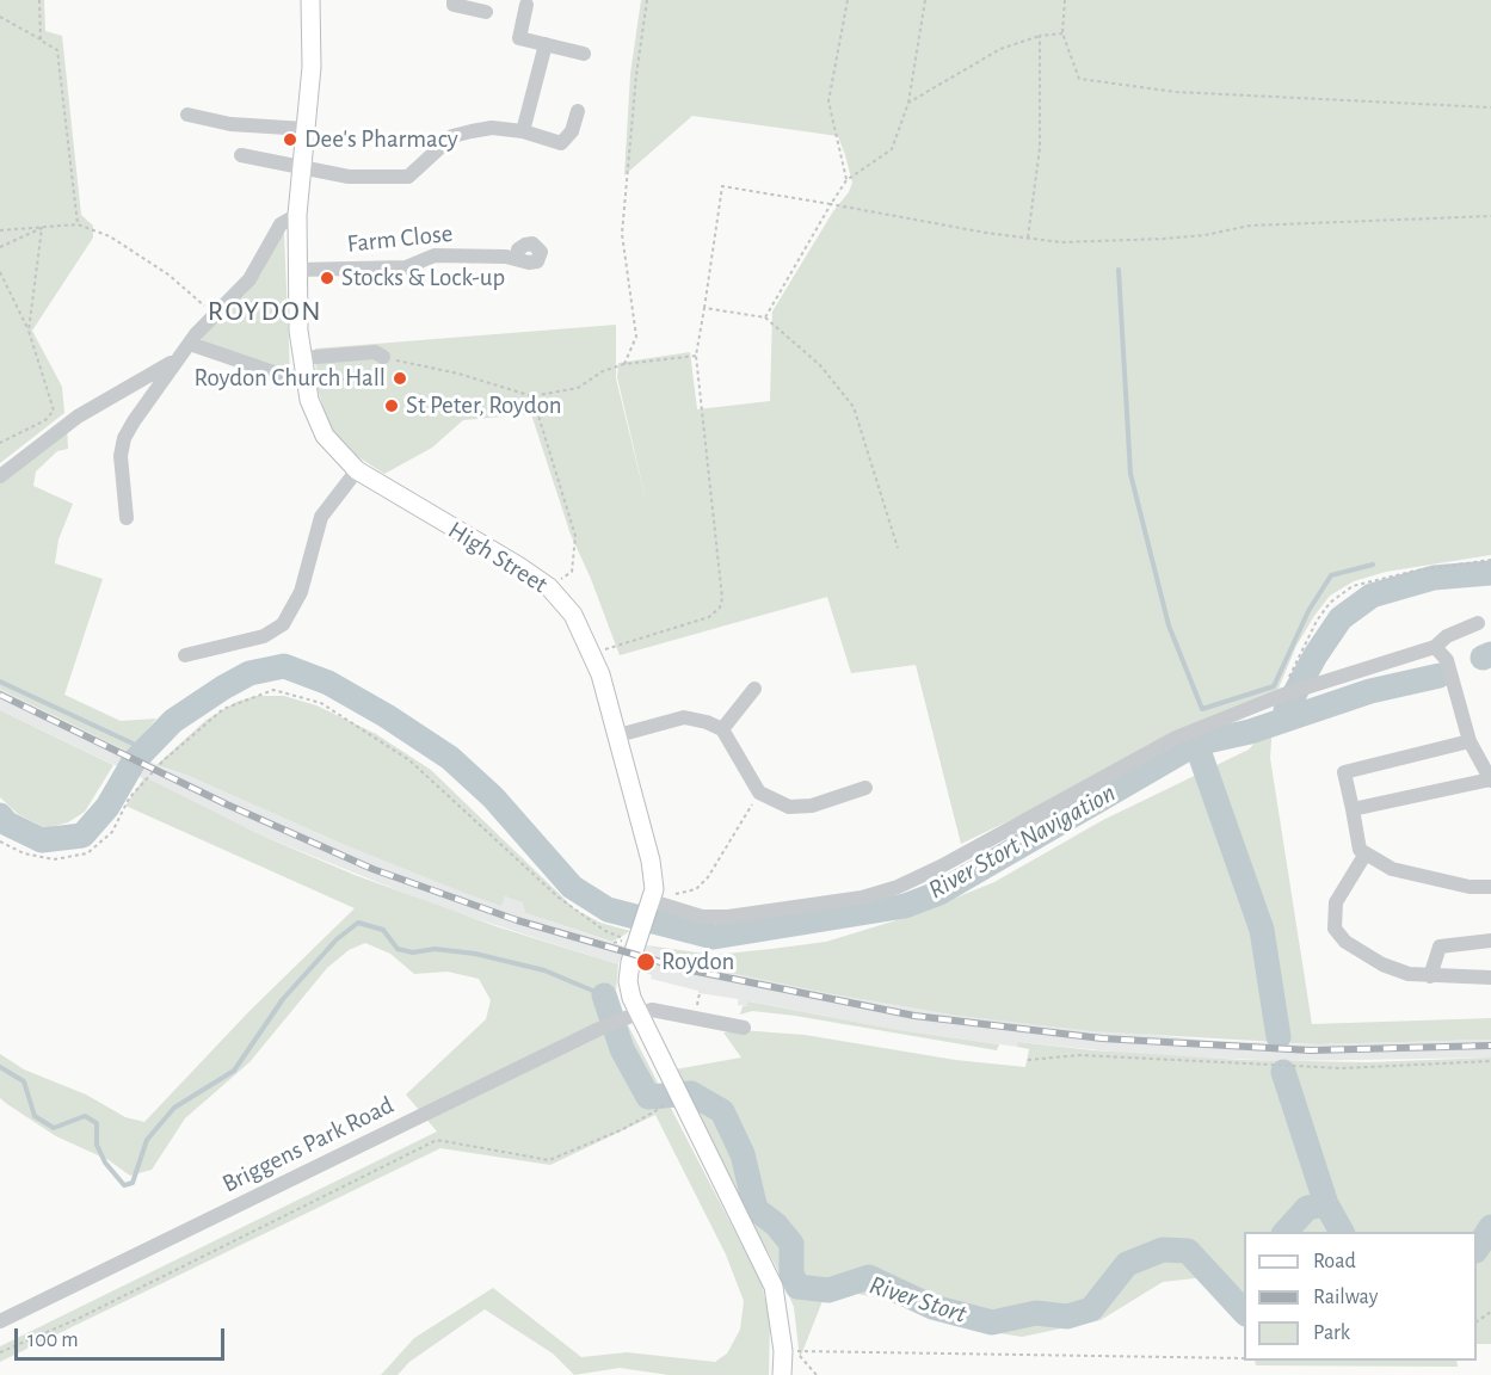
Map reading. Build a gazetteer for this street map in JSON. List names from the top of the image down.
{
  "streets": {
    "main road": ["High Street"],
    "street": ["Farm Close", "Briggens Park Road"]
  },
  "crossings": [
    ["Farm Close", "High Street"]
  ],
  "districts": ["ROYDON"],
  "water": ["River Stort Navigation", "River Stort"],
  "places": [
    "Dee's Pharmacy",
    "Stocks & Lock-up",
    "Roydon Church Hall",
    "St Peter, Roydon",
    "Roydon"
  ],
  "legend": ["Road", "Railway", "Park"],
  "scale_bar": "100 m"
}
